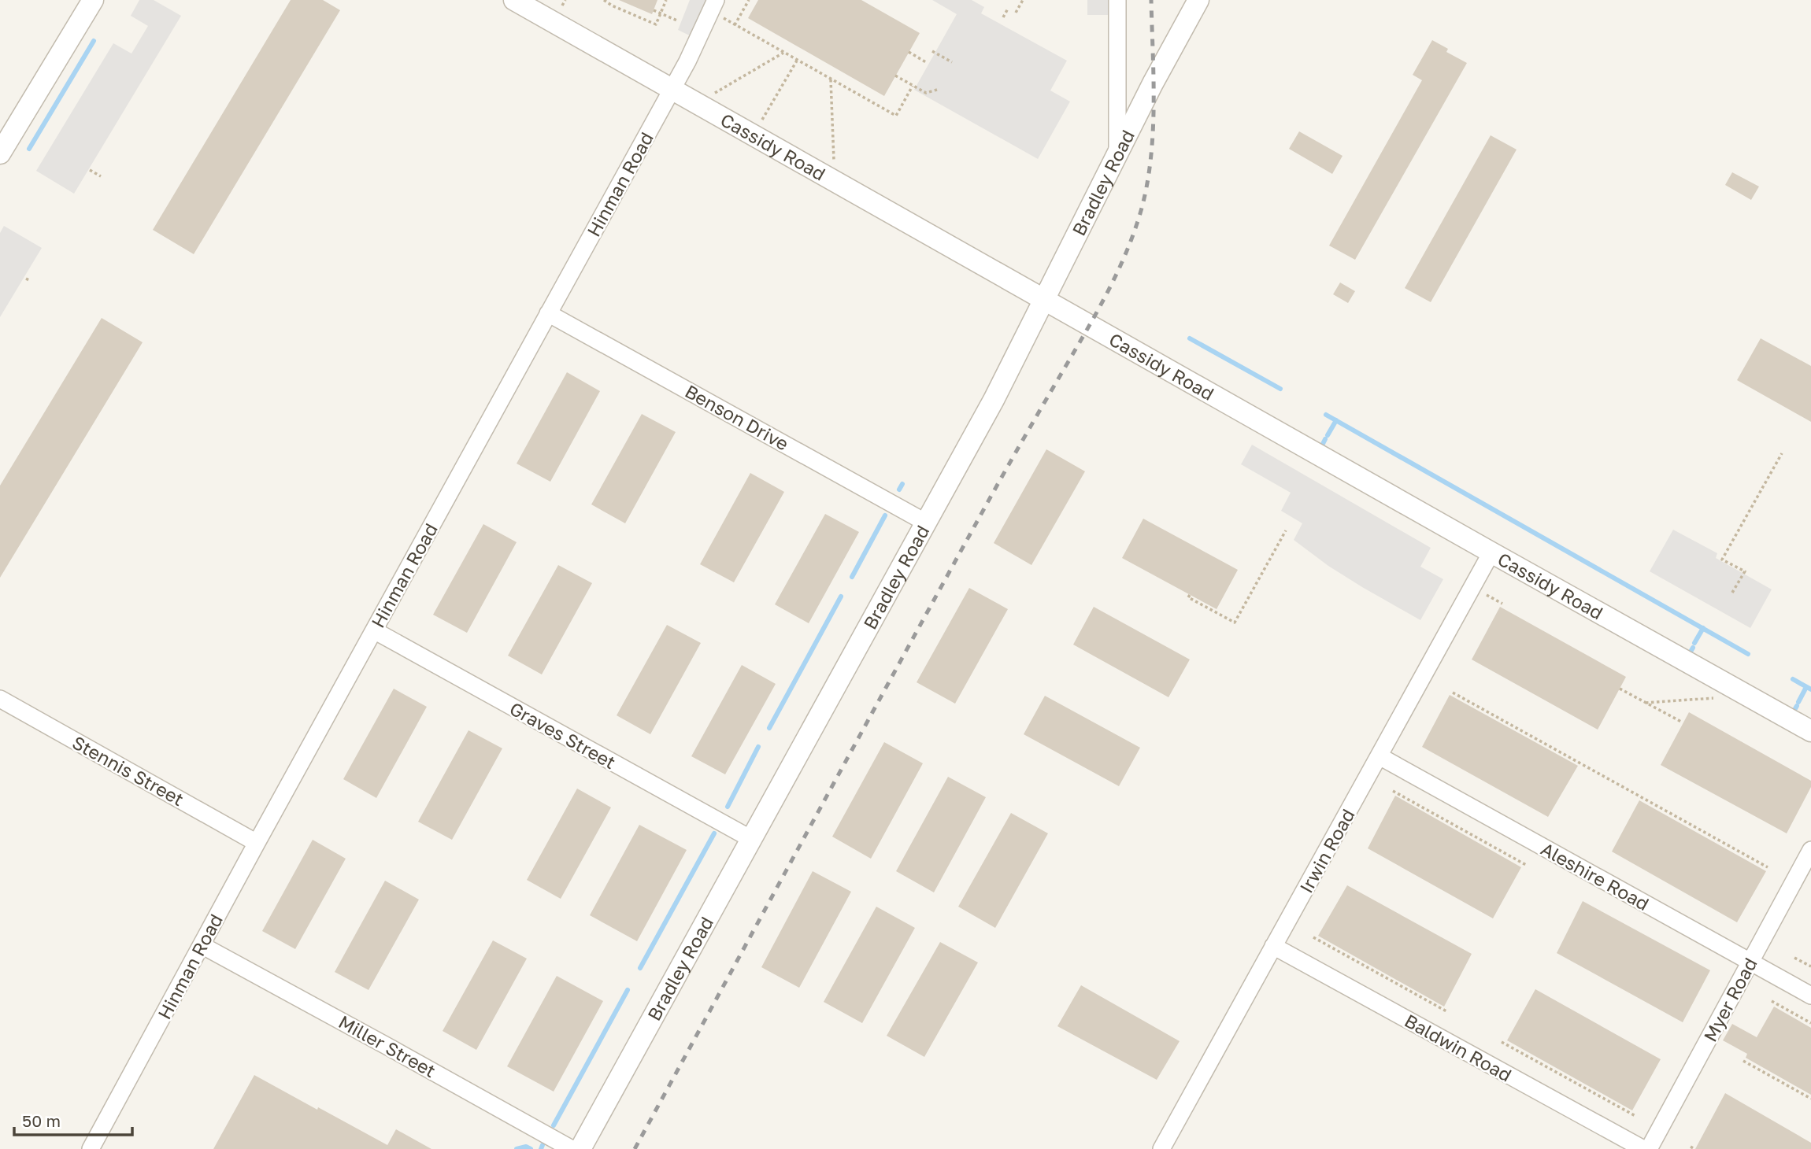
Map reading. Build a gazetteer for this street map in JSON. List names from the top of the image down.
{
  "streets": {
    "street": [
      "Cassidy Road",
      "Bradley Road",
      "Hinman Road",
      "Benson Drive",
      "Graves Street",
      "Stennis Street",
      "Irwin Road",
      "Aleshire Road",
      "Myer Road",
      "Miller Street",
      "Baldwin Road"
    ]
  },
  "crossings": [
    ["Cassidy Road", "Bradley Road"],
    ["Cassidy Road", "Hinman Road"],
    ["Cassidy Road", "Irwin Road"],
    ["Bradley Road", "Benson Drive"],
    ["Bradley Road", "Graves Street"],
    ["Hinman Road", "Benson Drive"],
    ["Hinman Road", "Graves Street"],
    ["Hinman Road", "Stennis Street"],
    ["Hinman Road", "Miller Street"],
    ["Irwin Road", "Aleshire Road"],
    ["Irwin Road", "Baldwin Road"],
    ["Aleshire Road", "Myer Road"]
  ],
  "scale_bar": "50 m"
}
